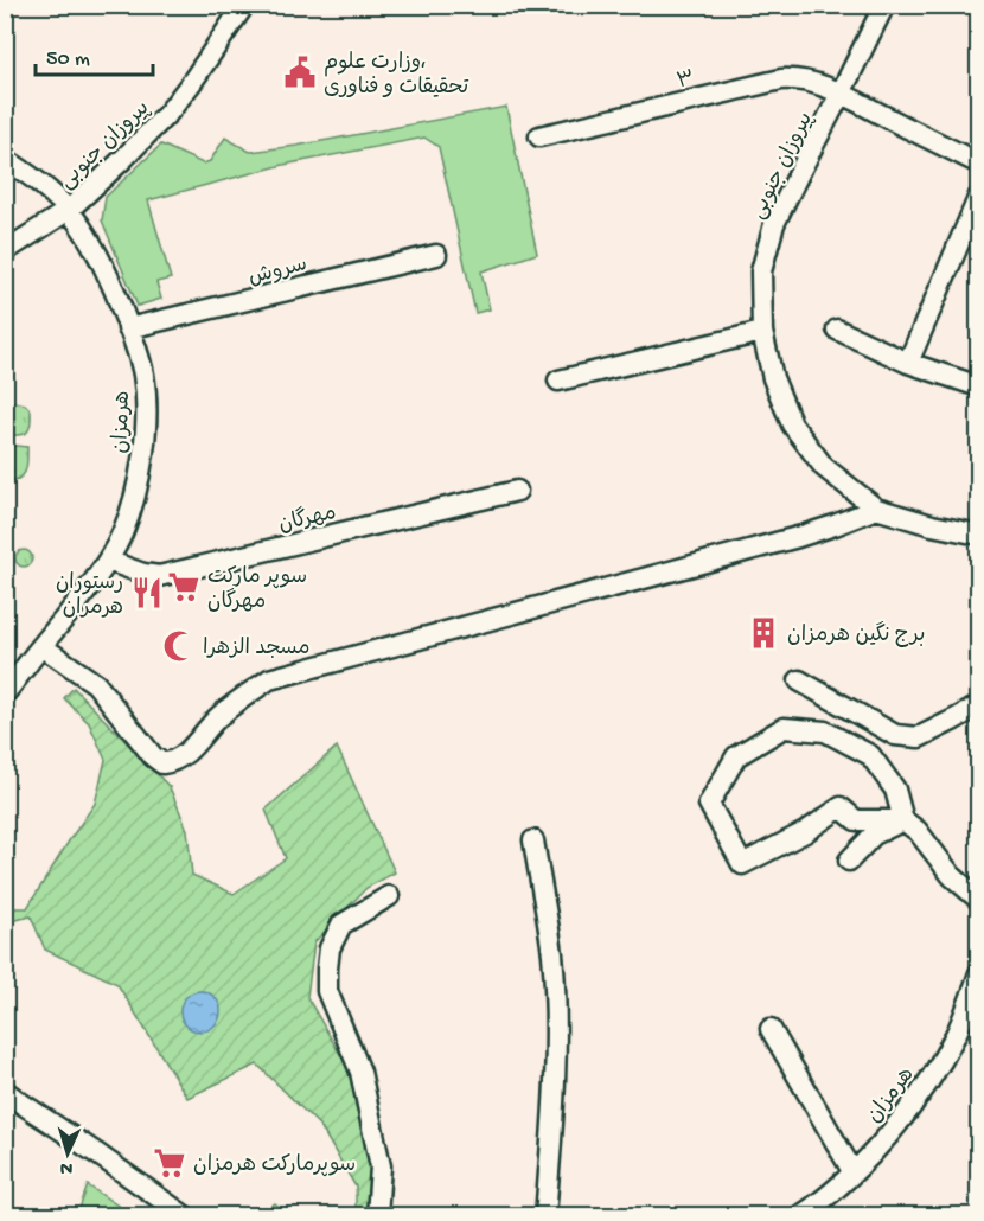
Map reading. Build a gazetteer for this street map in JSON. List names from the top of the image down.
{
  "streets": {
    "street": [
      "۳",
      "پیروزان جنوبی",
      "سروش",
      "هرمزان",
      "مهرگان"
    ]
  },
  "crossings": [
    ["۳", "پیروزان جنوبی"],
    ["پیروزان جنوبی", "هرمزان"],
    ["سروش", "هرمزان"],
    ["هرمزان", "مهرگان"]
  ],
  "places": {
    "public building": ["وزارت علوم، تحقیقات و فناوری"],
    "supermarket": ["سوپر مارکت مهرگان", "سوپرمارکت هرمزان"],
    "restaurant": ["رستوران هرمران"],
    "building": ["برج نگین هرمزان"],
    "mosque": ["مسجد الزهرا"]
  },
  "scale_bar": "50 m",
  "north": "bottom"
}
